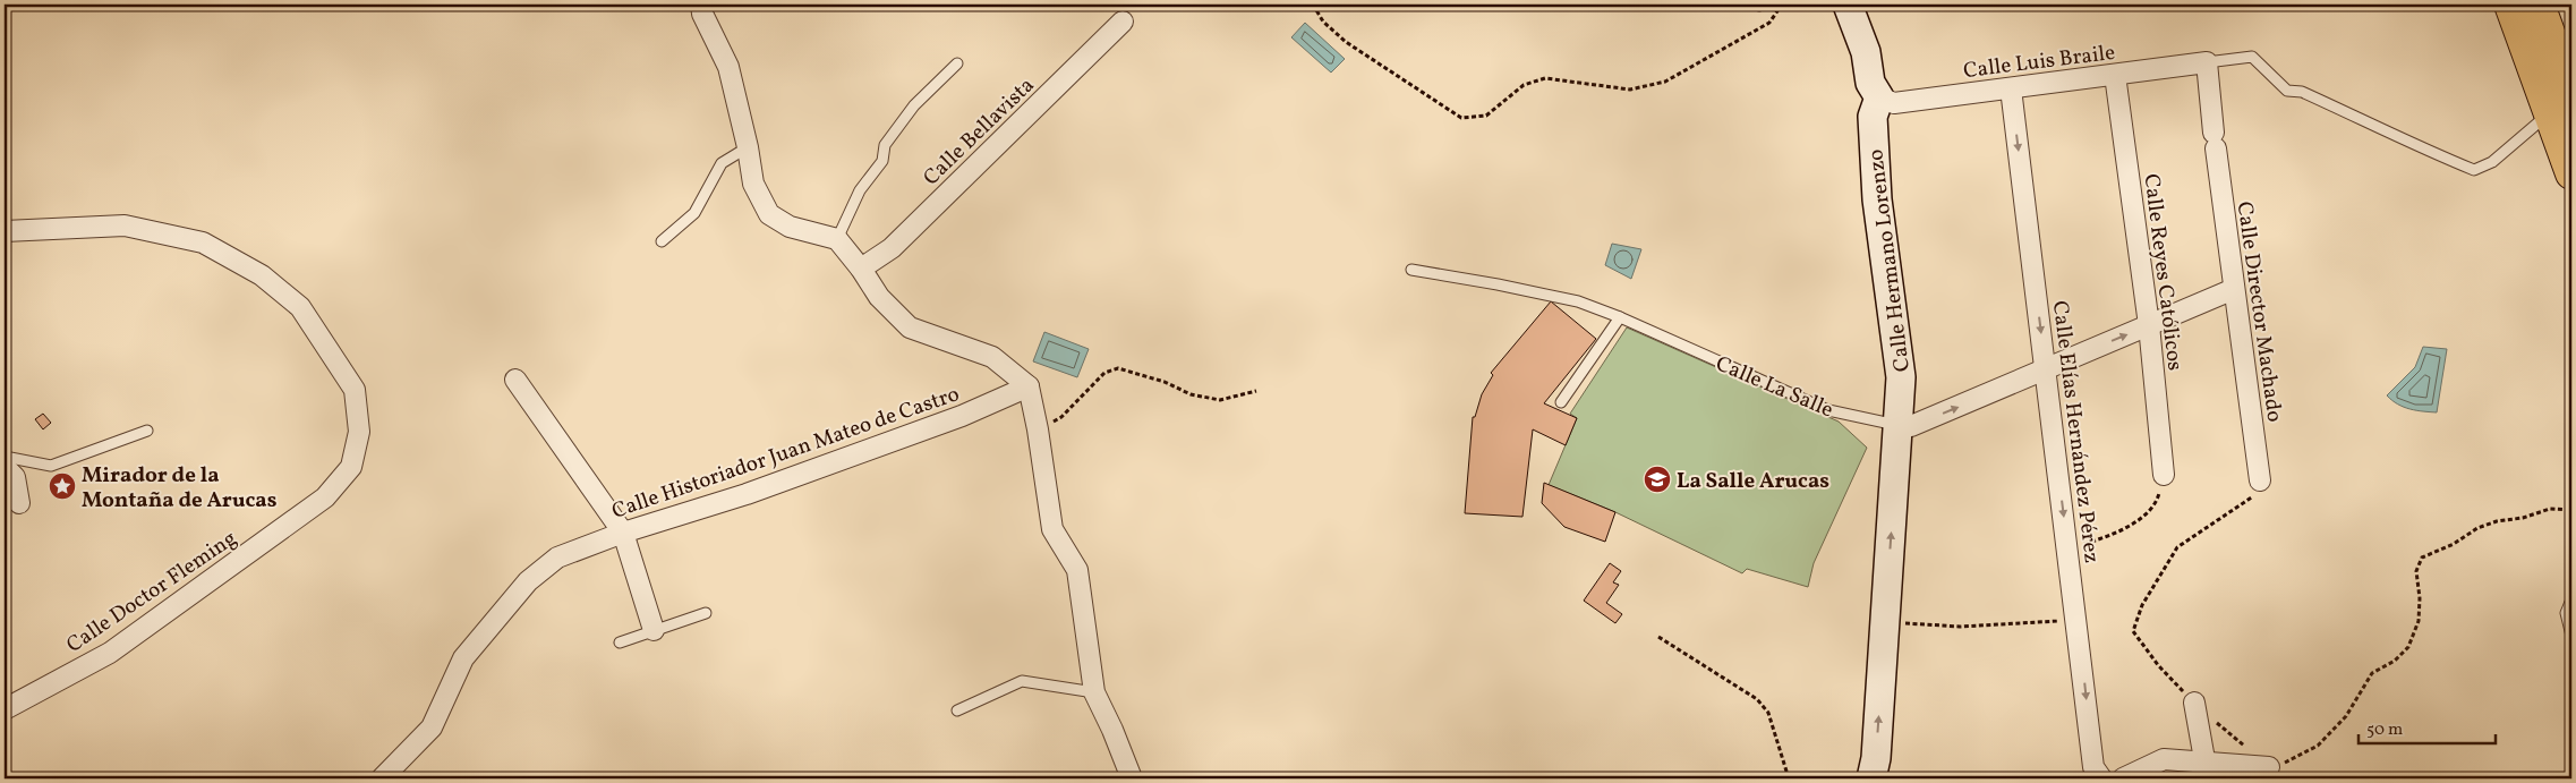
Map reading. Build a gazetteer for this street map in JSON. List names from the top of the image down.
{
  "streets": {
    "street": [
      "Calle Luis Braile",
      "Calle Bellavista",
      "Calle Hermano Lorenzo",
      "Calle Reyes Católicos",
      "Calle Director Machado",
      "Calle Elías Hernández Pérez",
      "Calle Historiador Juan Mateo de Castro",
      "Calle Doctor Fleming"
    ],
    "lane": ["Calle La Salle"]
  },
  "crossings": [
    ["Calle Luis Braile", "Calle Hermano Lorenzo"],
    ["Calle Luis Braile", "Calle Reyes Católicos"],
    ["Calle Luis Braile", "Calle Director Machado"],
    ["Calle Luis Braile", "Calle Elías Hernández Pérez"],
    ["Calle Hermano Lorenzo", "Calle La Salle"]
  ],
  "one_way": ["Calle Elías Hernández Pérez"],
  "places": {
    "school or university": ["La Salle Arucas"],
    "place": ["Mirador de la Montaña de Arucas"]
  },
  "scale_bar": "50 m"
}
